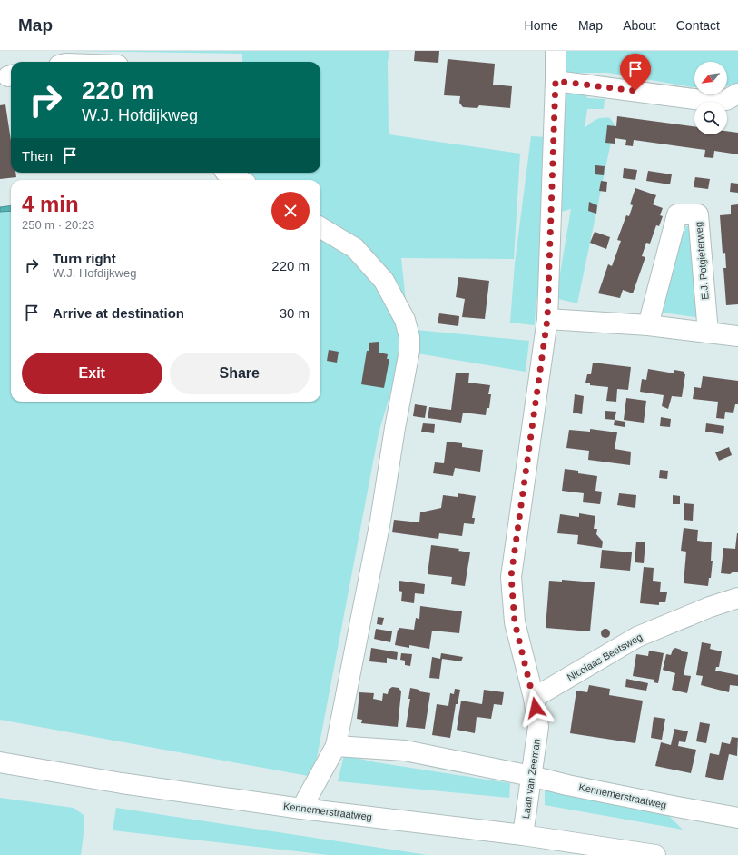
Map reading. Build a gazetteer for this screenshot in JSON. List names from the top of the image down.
{
  "streets": {
    "street": [
      "E.J. Potgieterweg",
      "Nicolaas Beetsweg",
      "Laan van Zeeman",
      "Kennemerstraatweg"
    ]
  },
  "crossings": [
    ["Nicolaas Beetsweg", "Laan van Zeeman"],
    ["Laan van Zeeman", "Kennemerstraatweg"]
  ],
  "north": "bottom left",
  "page": {
    "header": "Map",
    "nav": [
      "Home",
      "Map",
      "About",
      "Contact"
    ],
    "turn": ["220 m", "W.J. Hofdijkweg"],
    "then": "Then",
    "heading": ["4 min", "250 m · 20:23"],
    "list": [
      {
        "name": "Turn right",
        "note": "W.J. Hofdijkweg",
        "value": "220 m"
      },
      {
        "name": "Arrive at destination",
        "value": "30 m"
      }
    ],
    "buttons": ["Exit", "Share"]
  }
}
